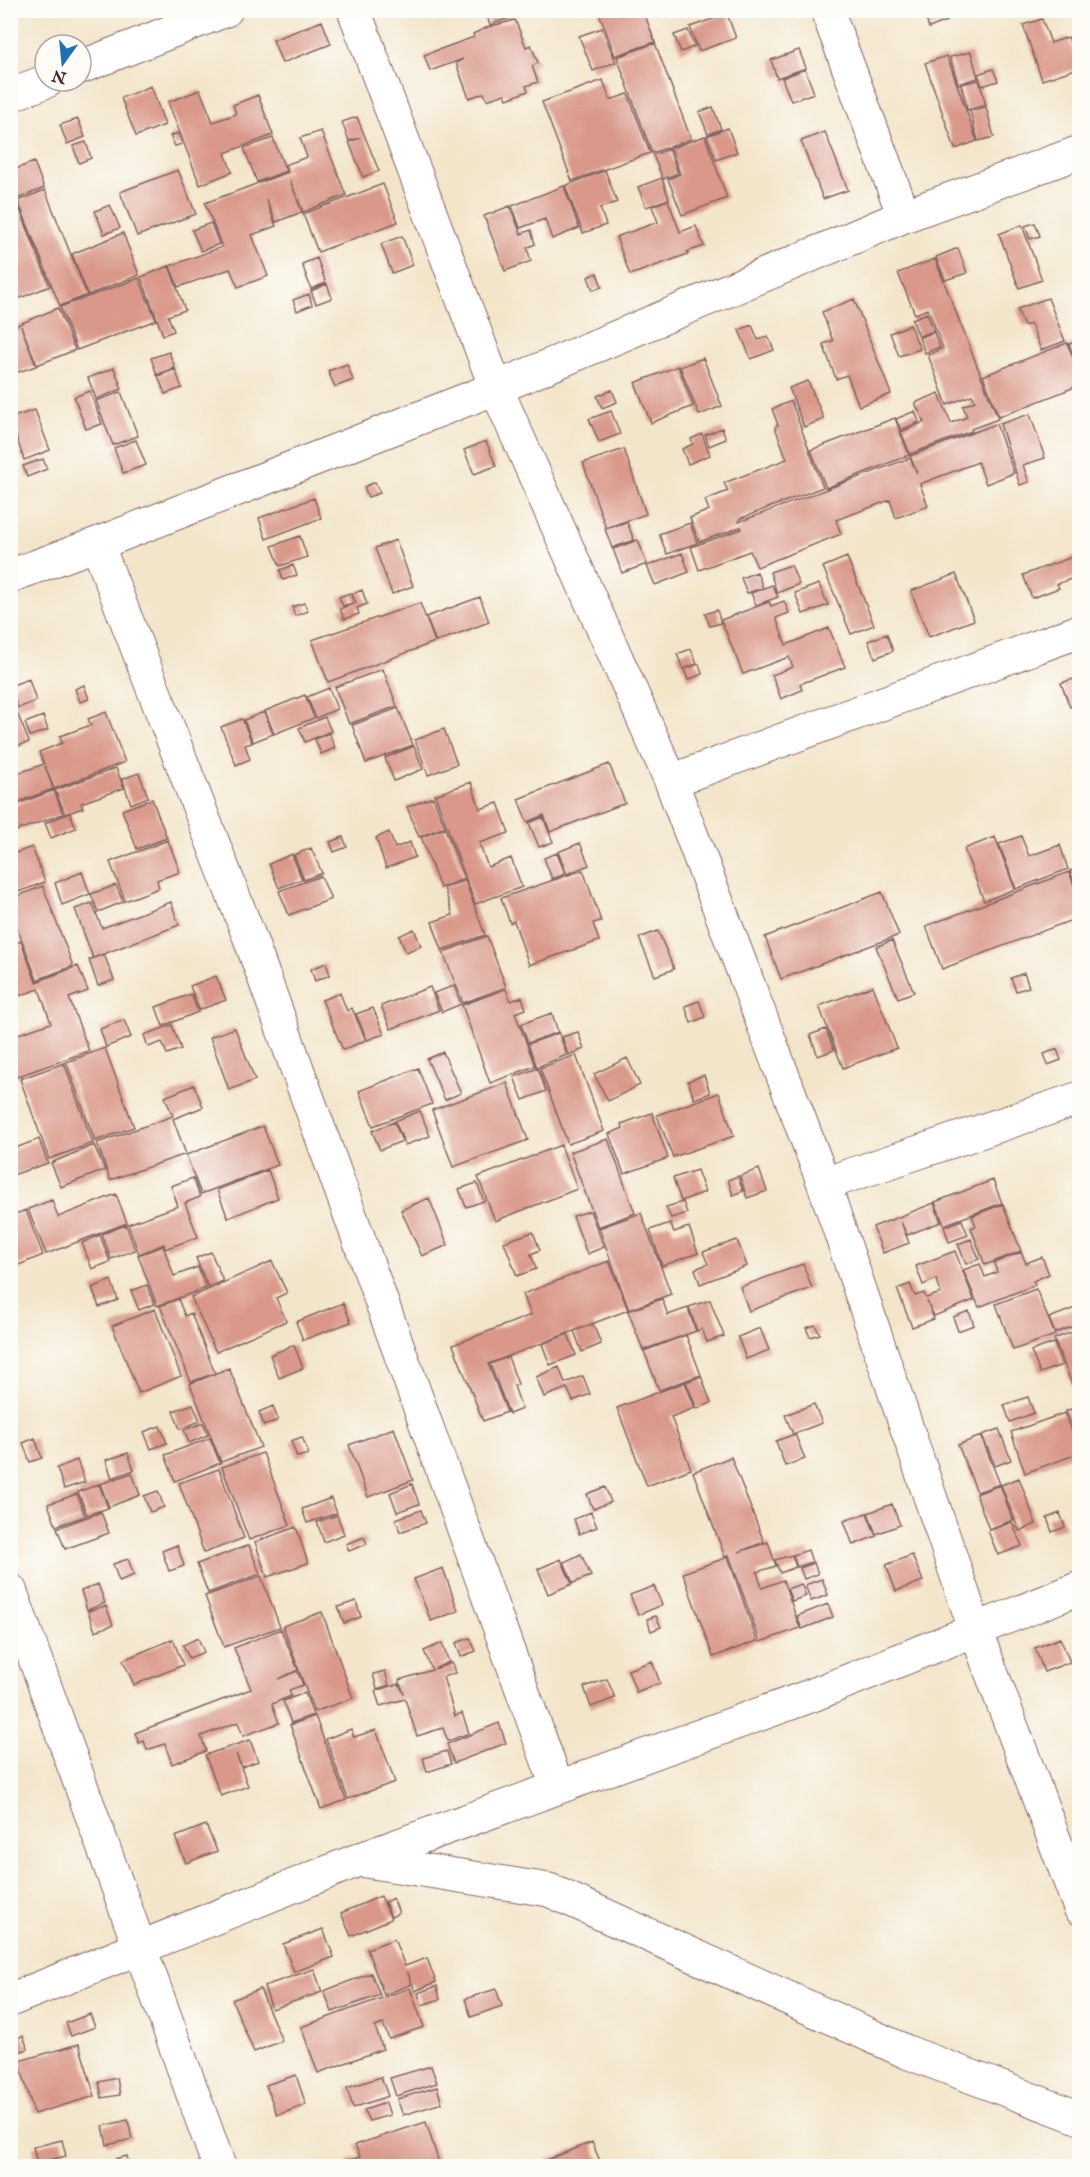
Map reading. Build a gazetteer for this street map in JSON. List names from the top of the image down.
{
  "north": "bottom"
}
